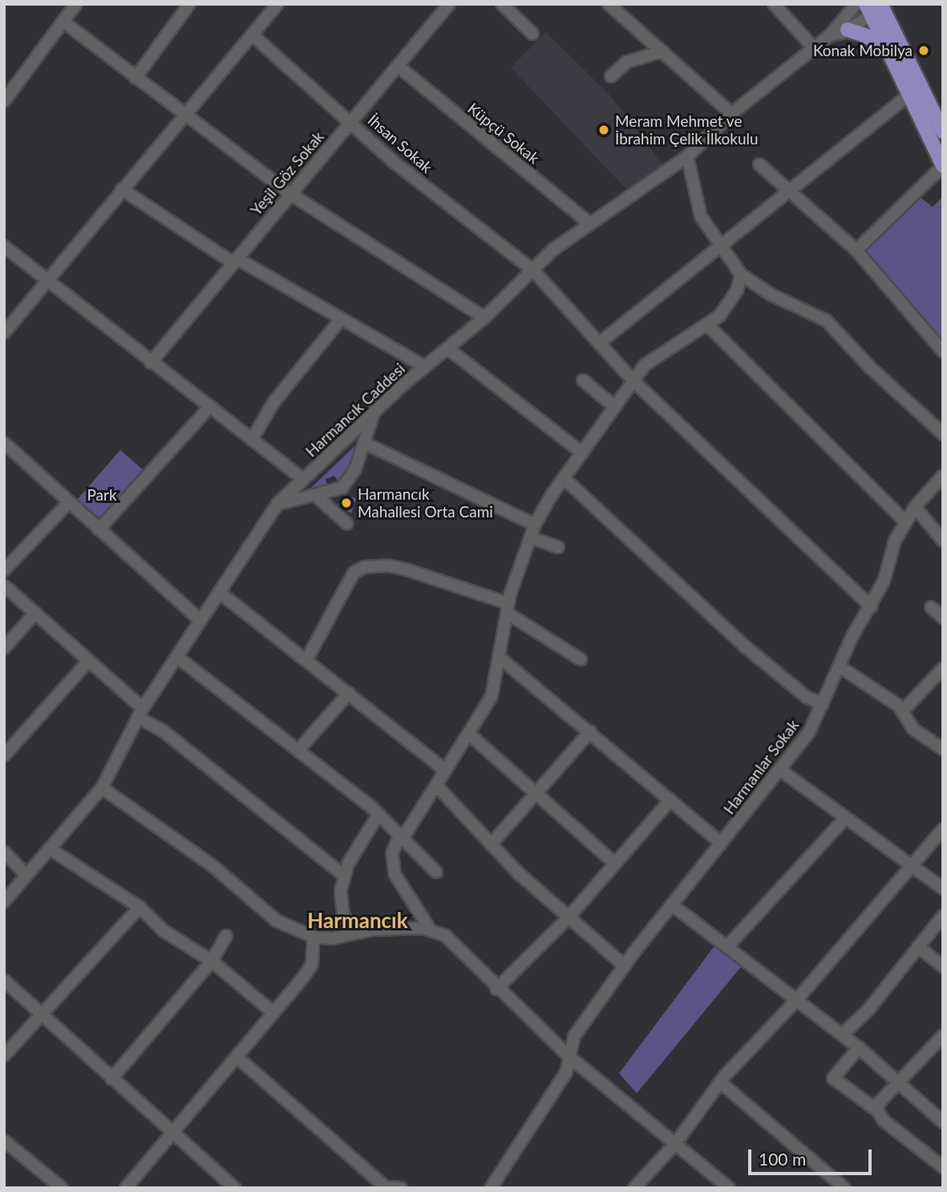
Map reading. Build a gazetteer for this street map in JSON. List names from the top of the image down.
{
  "streets": {
    "street": [
      "Küpçü Sokak",
      "İhsan Sokak",
      "Yeşil Göz Sokak",
      "Harmancık Caddesi",
      "Harmanlar Sokak"
    ]
  },
  "crossings": [
    ["Küpçü Sokak", "Yeşil Göz Sokak"],
    ["Küpçü Sokak", "Harmancık Caddesi"],
    ["İhsan Sokak", "Yeşil Göz Sokak"],
    ["İhsan Sokak", "Harmancık Caddesi"],
    ["İhsan Sokak", "Harmanlar Sokak"]
  ],
  "districts": ["Harmancık"],
  "parks": ["Park"],
  "places": ["Konak Mobilya", "Meram Mehmet ve İbrahim Çelik İlkokulu", "Harmancık Mahallesi Orta Cami"],
  "scale_bar": "100 m"
}
